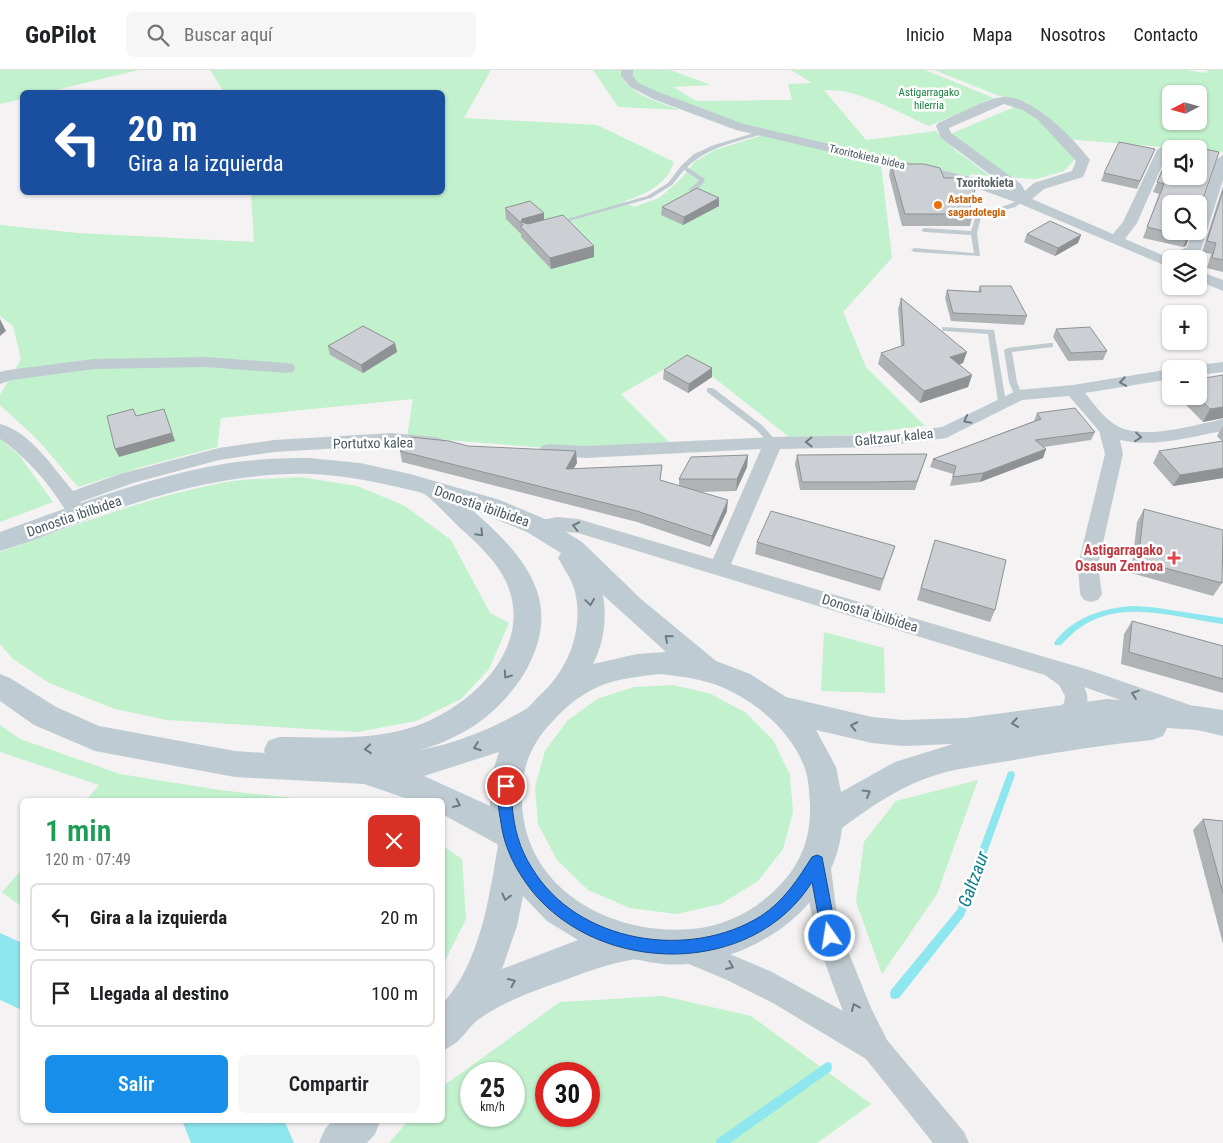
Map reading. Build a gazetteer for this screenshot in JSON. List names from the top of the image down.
{
  "streets": {
    "main road": ["Donostia ibilbidea"],
    "street": ["Txoritokieta bidea", "Galtzaur kalea", "Portutxo kalea"]
  },
  "crossings": [
    ["Portutxo kalea", "Donostia ibilbidea"]
  ],
  "one_way": ["Galtzaur kalea"],
  "districts": ["Txoritokieta"],
  "water": ["Galtzaur"],
  "parks": ["Astigarragako hilerria"],
  "places": {
    "other": ["Astarbe sagardotegia"],
    "health": ["Astigarragako Osasun Zentroa"]
  },
  "north": "left",
  "page": {
    "header": "GoPilot",
    "search": "Buscar aquí",
    "nav": [
      "Inicio",
      "Mapa",
      "Nosotros",
      "Contacto"
    ],
    "map_buttons": ["+", "−"],
    "turn": ["20 m", "Gira a la izquierda"],
    "heading": ["1 min", "120 m · 07:49"],
    "list": [
      {
        "name": "Gira a la izquierda",
        "value": "20 m"
      },
      {
        "name": "Llegada al destino",
        "value": "100 m"
      }
    ],
    "buttons": ["Salir", "Compartir"],
    "speed": "25 km/h",
    "limit": "30"
  }
}
